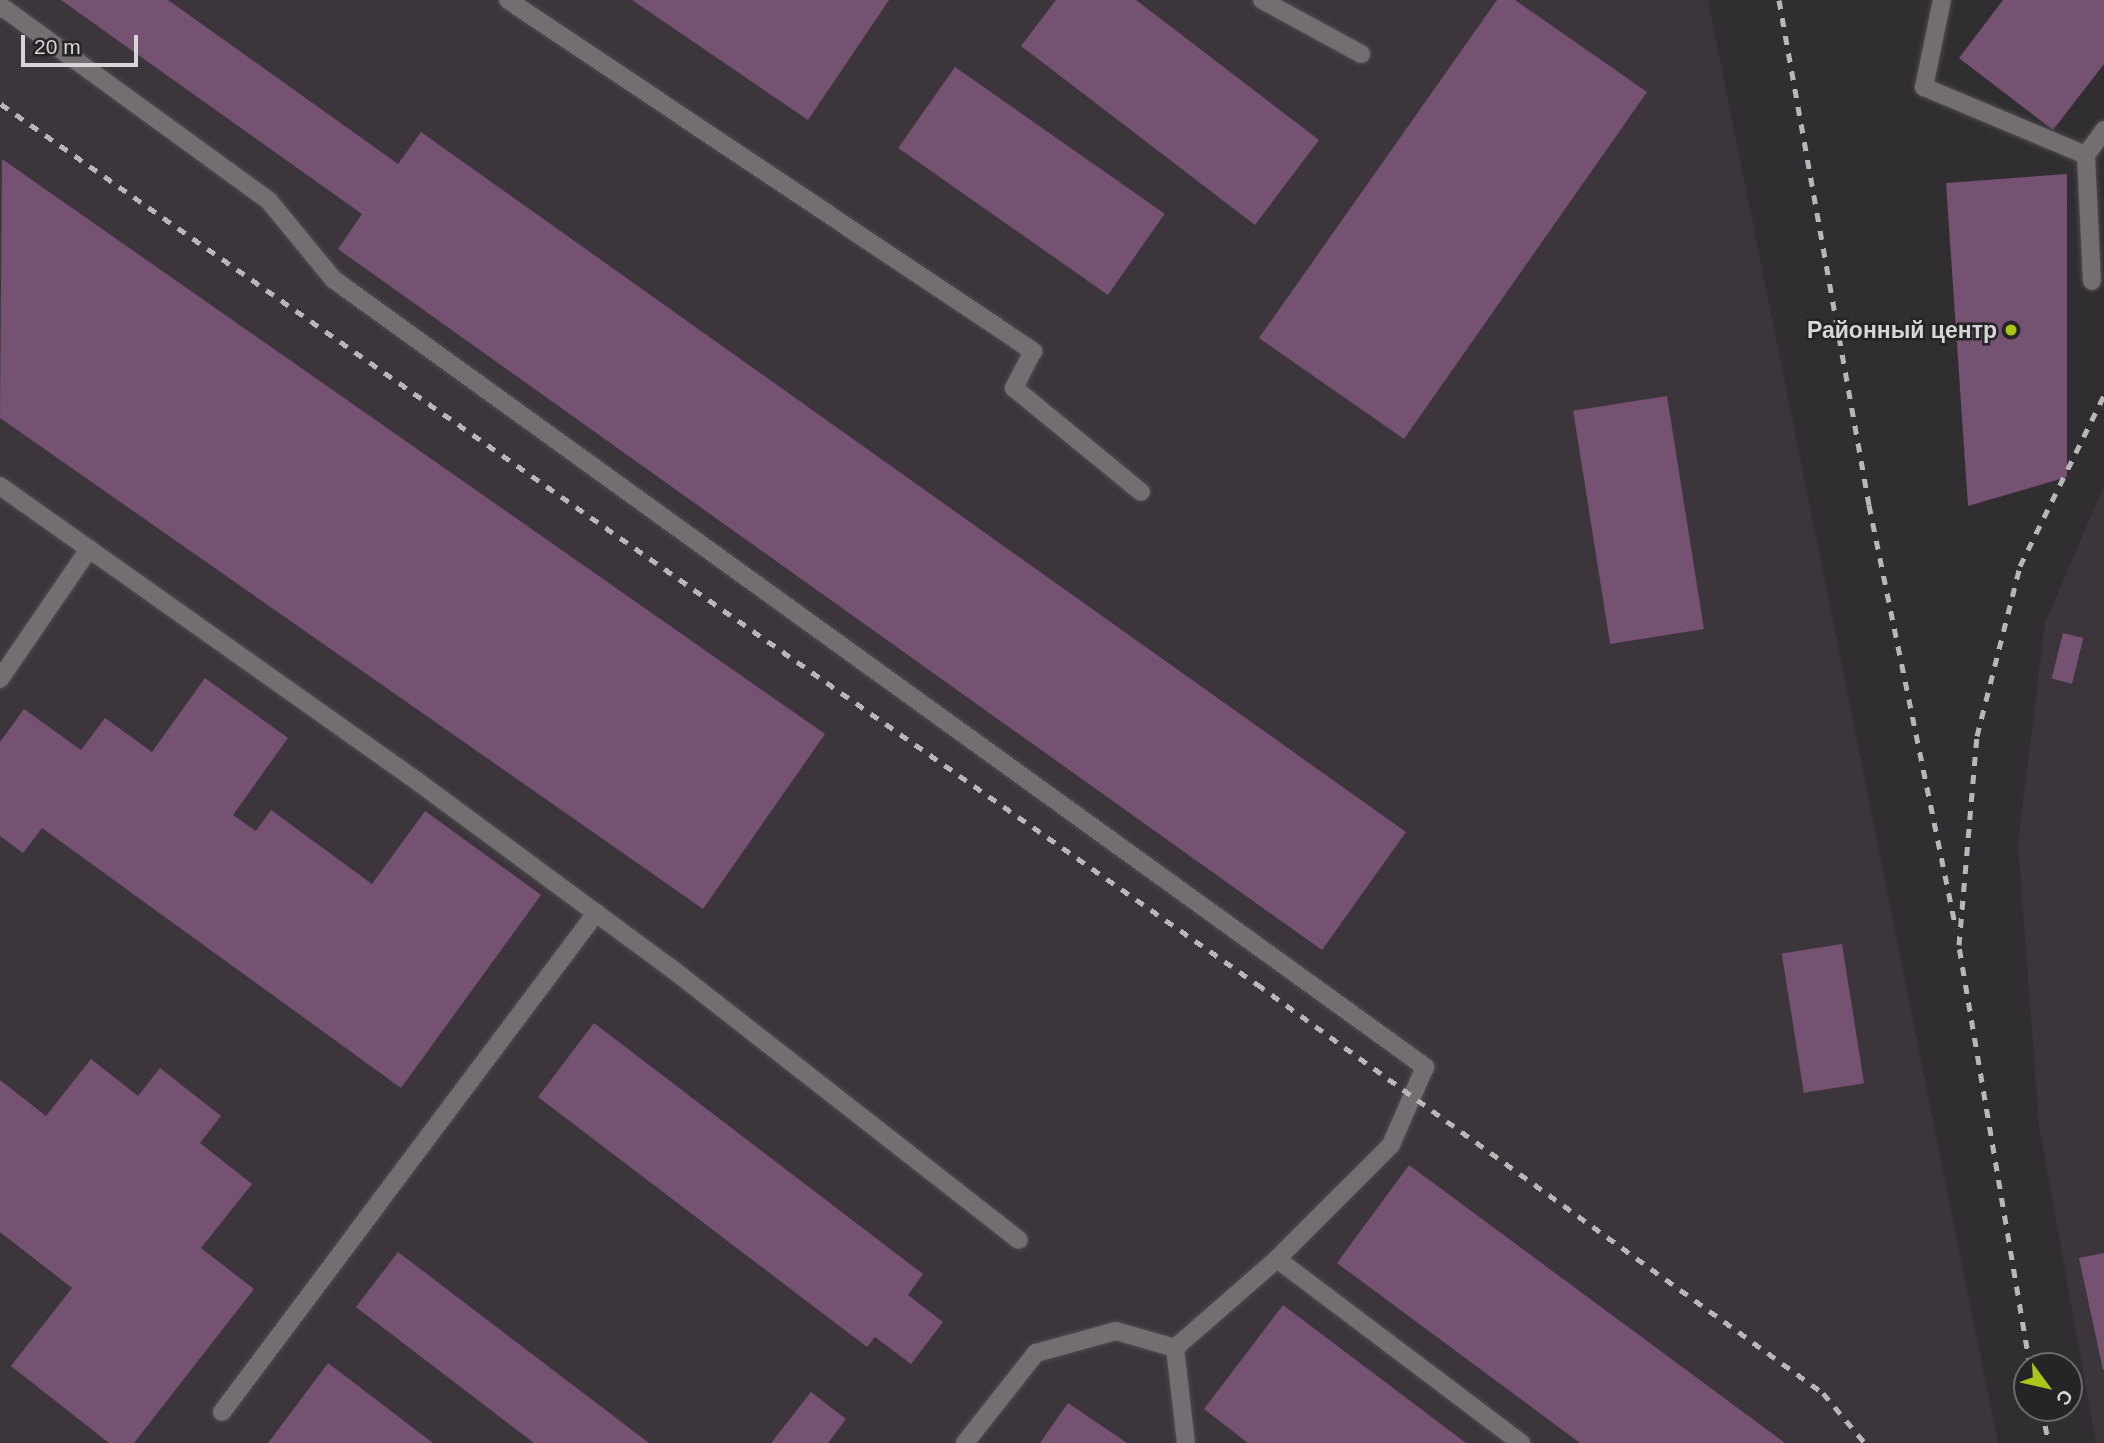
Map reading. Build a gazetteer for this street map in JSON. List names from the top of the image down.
{
  "places": ["Районный центр"],
  "scale_bar": "20 m",
  "north": "bottom right"
}
